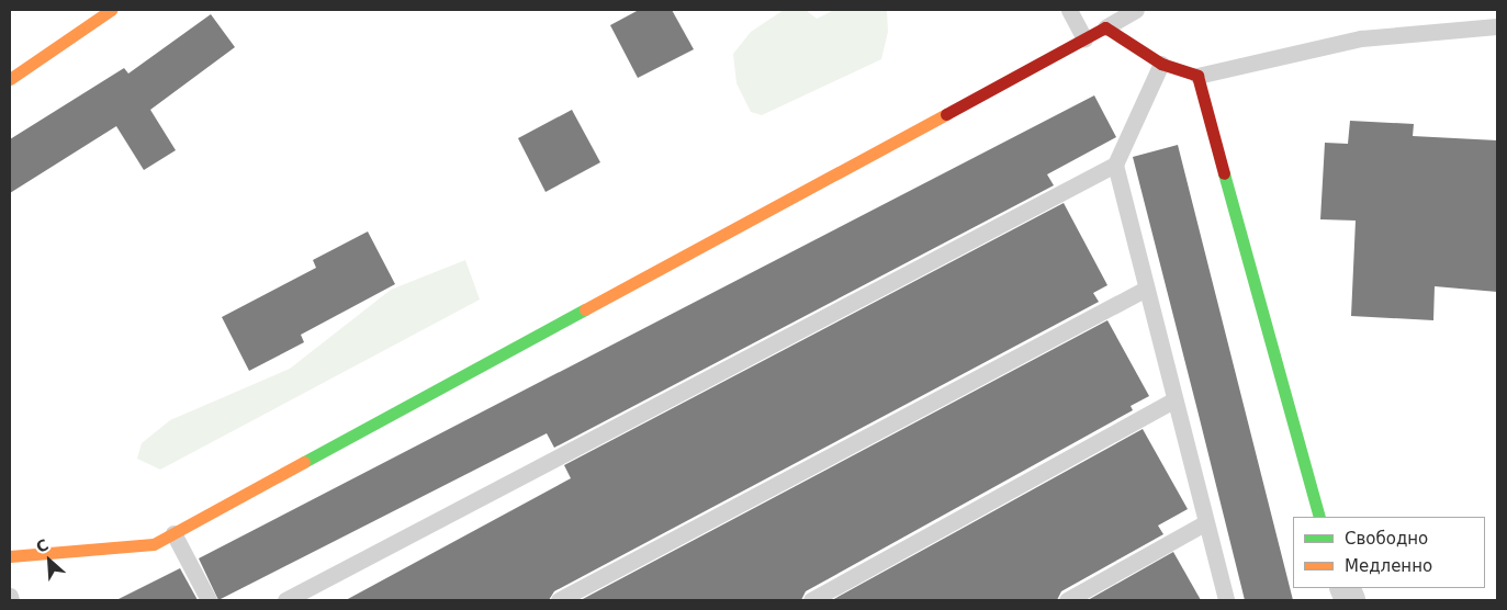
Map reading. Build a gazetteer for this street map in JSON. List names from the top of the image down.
{
  "legend": ["Свободно", "Медленно"],
  "north": "top left"
}
